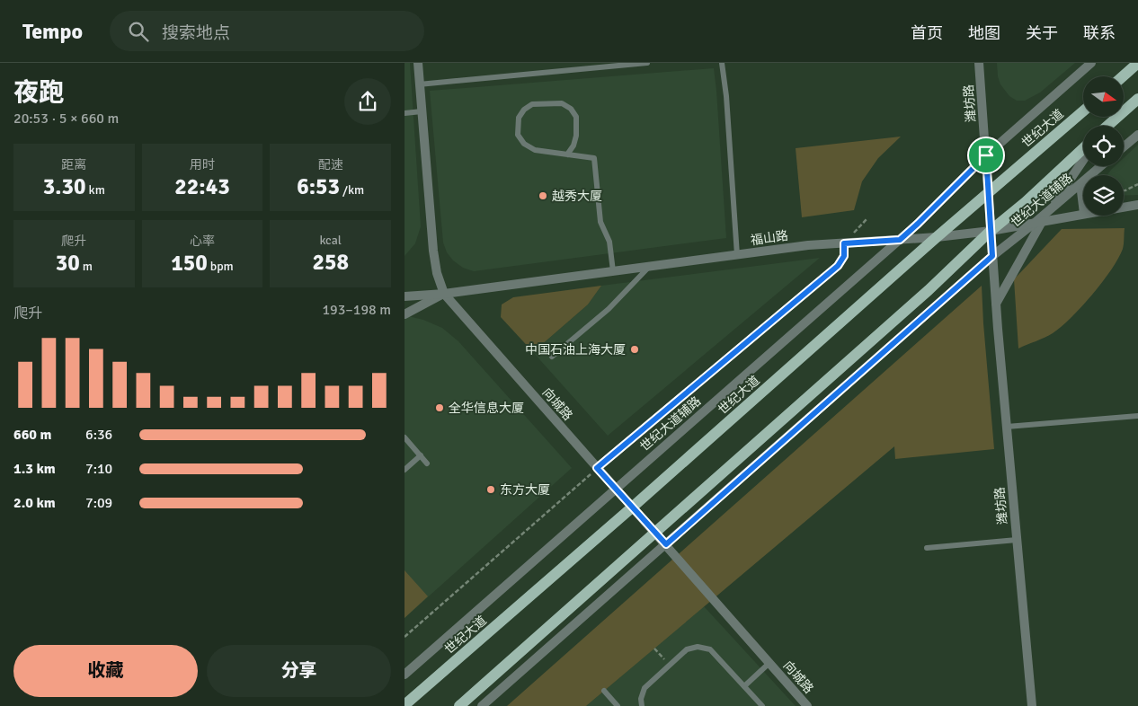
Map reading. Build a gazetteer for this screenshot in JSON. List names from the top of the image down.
{
  "streets": {
    "main road": ["世纪大道"],
    "street": [
      "潍坊路",
      "世纪大道辅路",
      "福山路",
      "向城路"
    ]
  },
  "crossings": [
    ["潍坊路", "世纪大道"],
    ["潍坊路", "世纪大道辅路"],
    ["潍坊路", "福山路"],
    ["世纪大道", "福山路"],
    ["世纪大道", "向城路"],
    ["世纪大道辅路", "福山路"],
    ["世纪大道辅路", "向城路"],
    ["福山路", "向城路"]
  ],
  "places": [
    "越秀大厦",
    "中国石油上海大厦",
    "全华信息大厦",
    "东方大厦"
  ],
  "north": "right",
  "page": {
    "header": "Tempo",
    "search": "搜索地点",
    "nav": [
      "首页",
      "地图",
      "关于",
      "联系"
    ],
    "heading": ["夜跑", "20:53 · 5 × 660 m"],
    "stats": [
      ["距离", "3.30 km"],
      ["用时", "22:43"],
      ["配速", "6:53 /km"],
      ["爬升", "30 m"],
      ["心率", "150 bpm"],
      ["kcal", "258"]
    ],
    "chart": ["爬升", "193–198 m"],
    "list": [
      {
        "name": "660 m",
        "note": "6:36"
      },
      {
        "name": "1.3 km",
        "note": "7:10"
      },
      {
        "name": "2.0 km",
        "note": "7:09"
      }
    ],
    "buttons": ["收藏", "分享"]
  }
}
